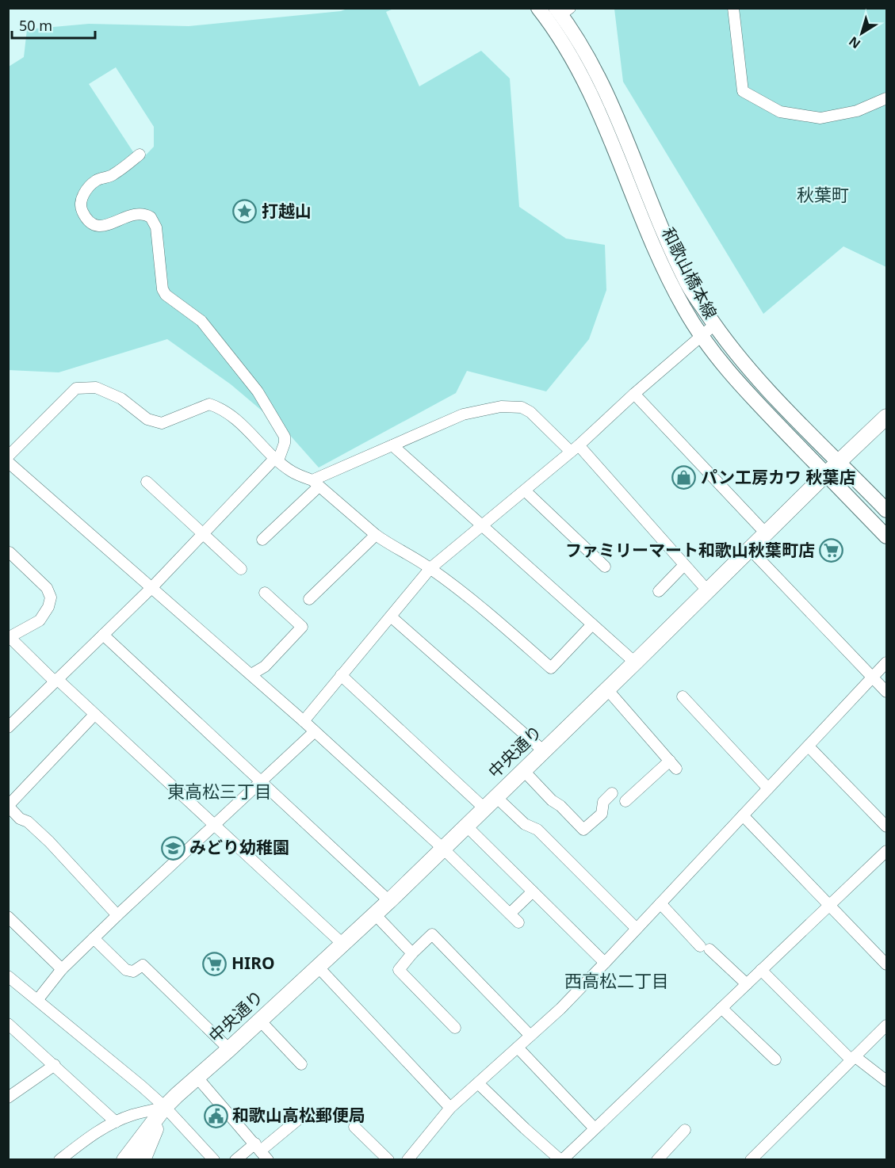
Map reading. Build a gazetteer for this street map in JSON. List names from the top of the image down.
{
  "streets": {
    "highway": ["中央通り"],
    "main road": ["和歌山橋本線"]
  },
  "crossings": [
    ["和歌山橋本線", "中央通り"]
  ],
  "districts": ["秋葉町", "東高松三丁目", "西高松二丁目"],
  "places": {
    "place": ["打越山"],
    "shop": ["パン工房カワ 秋葉店"],
    "supermarket": ["ファミリーマート和歌山秋葉町店", "HIRO"],
    "school or university": ["みどり幼稚園"],
    "public building": ["和歌山高松郵便局"]
  },
  "scale_bar": "50 m",
  "north": "bottom left"
}
